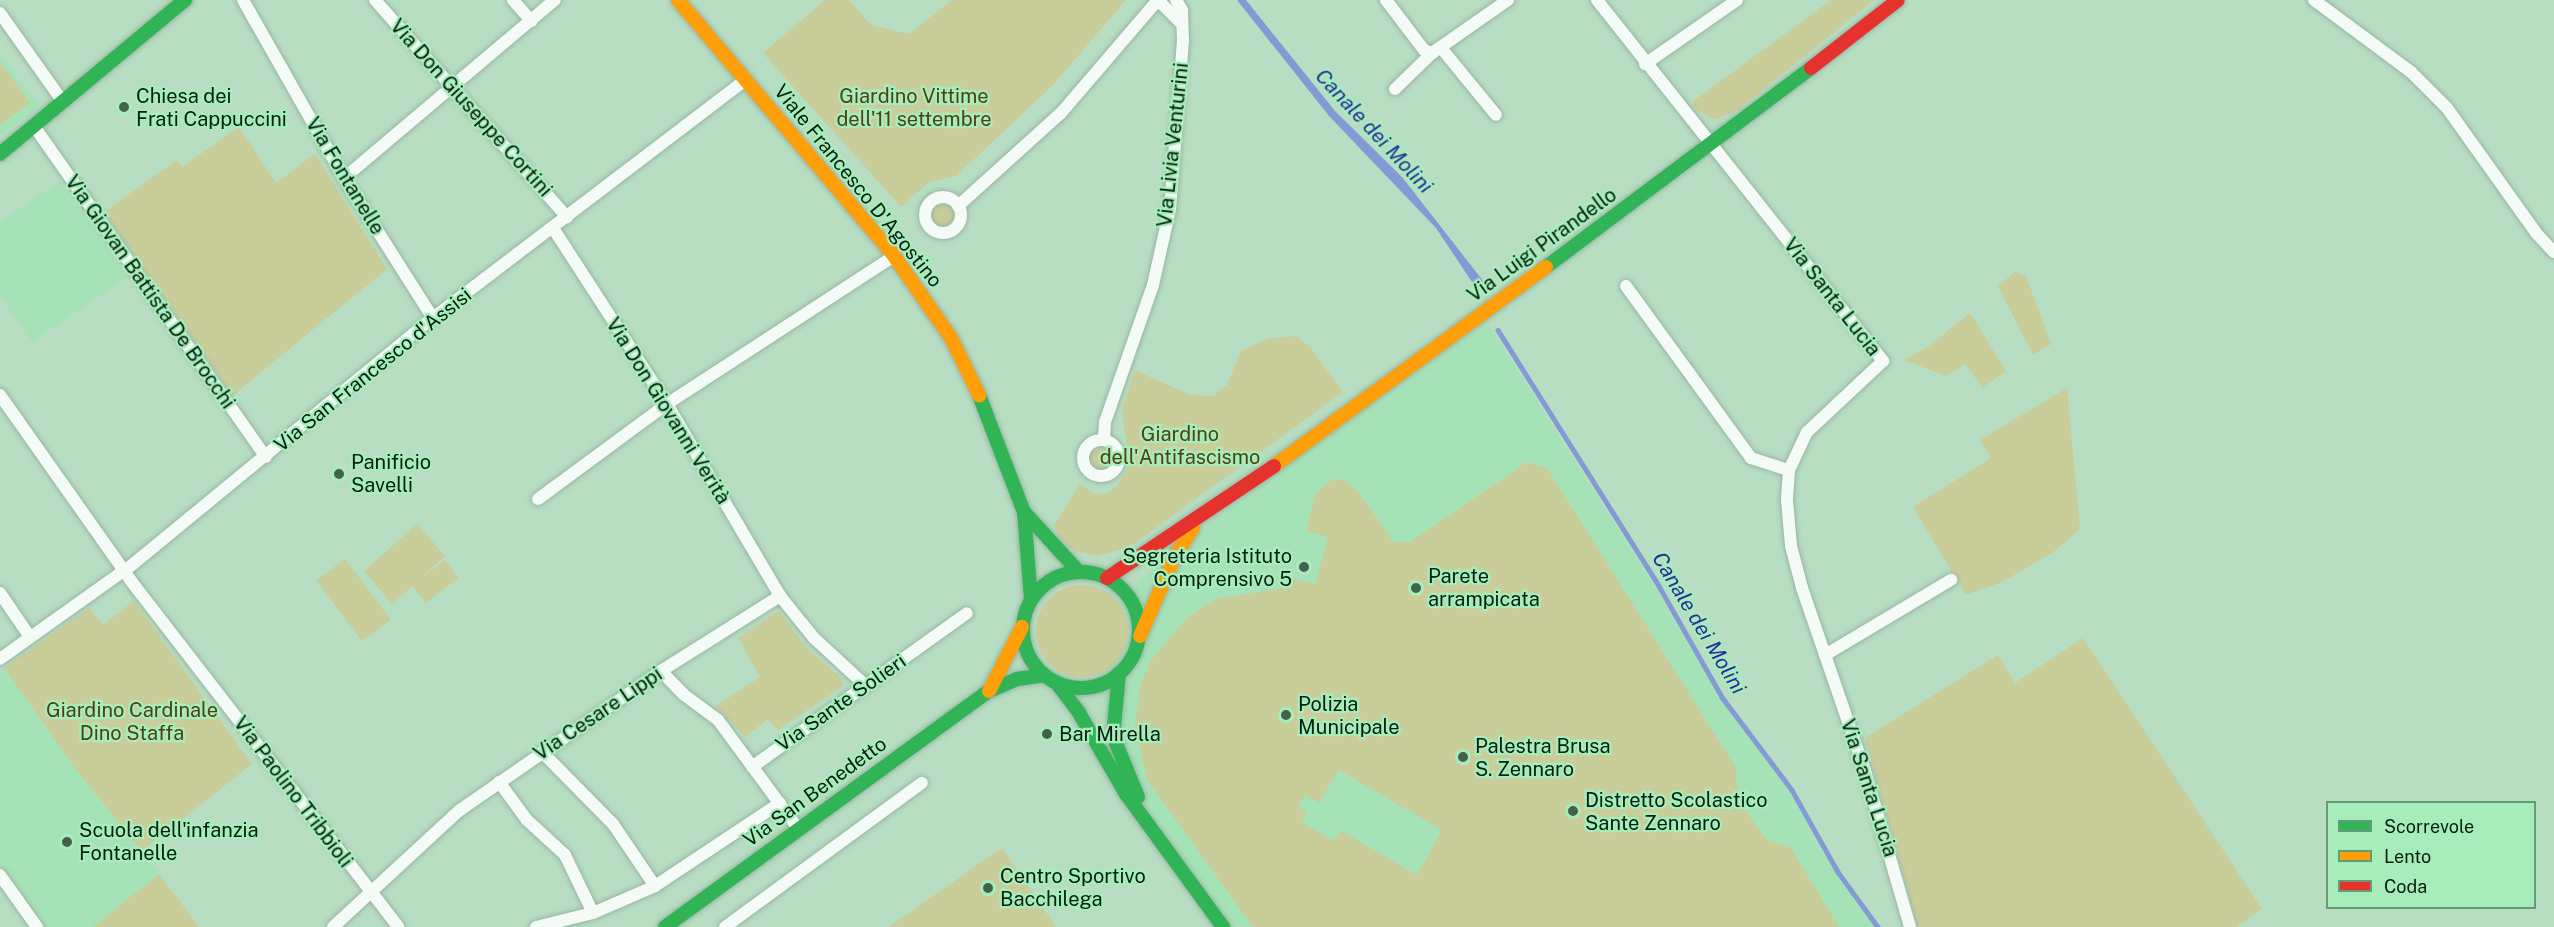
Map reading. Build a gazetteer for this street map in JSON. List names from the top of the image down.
{
  "streets": {
    "street": [
      "Via Don Giuseppe Cortini",
      "Via Livia Venturini",
      "Via Fontanelle",
      "Viale Francesco D'Agostino",
      "Via Luigi Pirandello",
      "Via Giovan Battista De Brocchi",
      "Via Santa Lucia",
      "Via San Francesco d'Assisi",
      "Via Don Giovanni Verità",
      "Via Sante Solieri",
      "Via Cesare Lippi",
      "Via Paolino Tribbioli",
      "Via San Benedetto"
    ]
  },
  "crossings": [
    ["Via Don Giuseppe Cortini", "Via San Francesco d'Assisi"],
    ["Via Fontanelle", "Via San Francesco d'Assisi"],
    ["Viale Francesco D'Agostino", "Via Luigi Pirandello"],
    ["Viale Francesco D'Agostino", "Via San Francesco d'Assisi"],
    ["Viale Francesco D'Agostino", "Via San Benedetto"],
    ["Via Luigi Pirandello", "Via Santa Lucia"],
    ["Via Luigi Pirandello", "Via San Benedetto"],
    ["Via Giovan Battista De Brocchi", "Via San Francesco d'Assisi"],
    ["Via San Francesco d'Assisi", "Via Don Giovanni Verità"],
    ["Via San Francesco d'Assisi", "Via Paolino Tribbioli"],
    ["Via Don Giovanni Verità", "Via Cesare Lippi"],
    ["Via Cesare Lippi", "Via Paolino Tribbioli"]
  ],
  "water": ["Canale dei Molini"],
  "parks": ["Giardino Vittime dell'11 settembre", "Giardino dell'Antifascismo", "Giardino Cardinale Dino Staffa"],
  "places": [
    "Chiesa dei Frati Cappuccini",
    "Panificio Savelli",
    "Segreteria Istituto Comprensivo 5",
    "Parete arrampicata",
    "Polizia Municipale",
    "Bar Mirella",
    "Palestra Brusa S. Zennaro",
    "Distretto Scolastico Sante Zennaro",
    "Scuola dell'infanzia Fontanelle",
    "Centro Sportivo Bacchilega"
  ],
  "legend": ["Scorrevole", "Lento", "Coda"]
}
